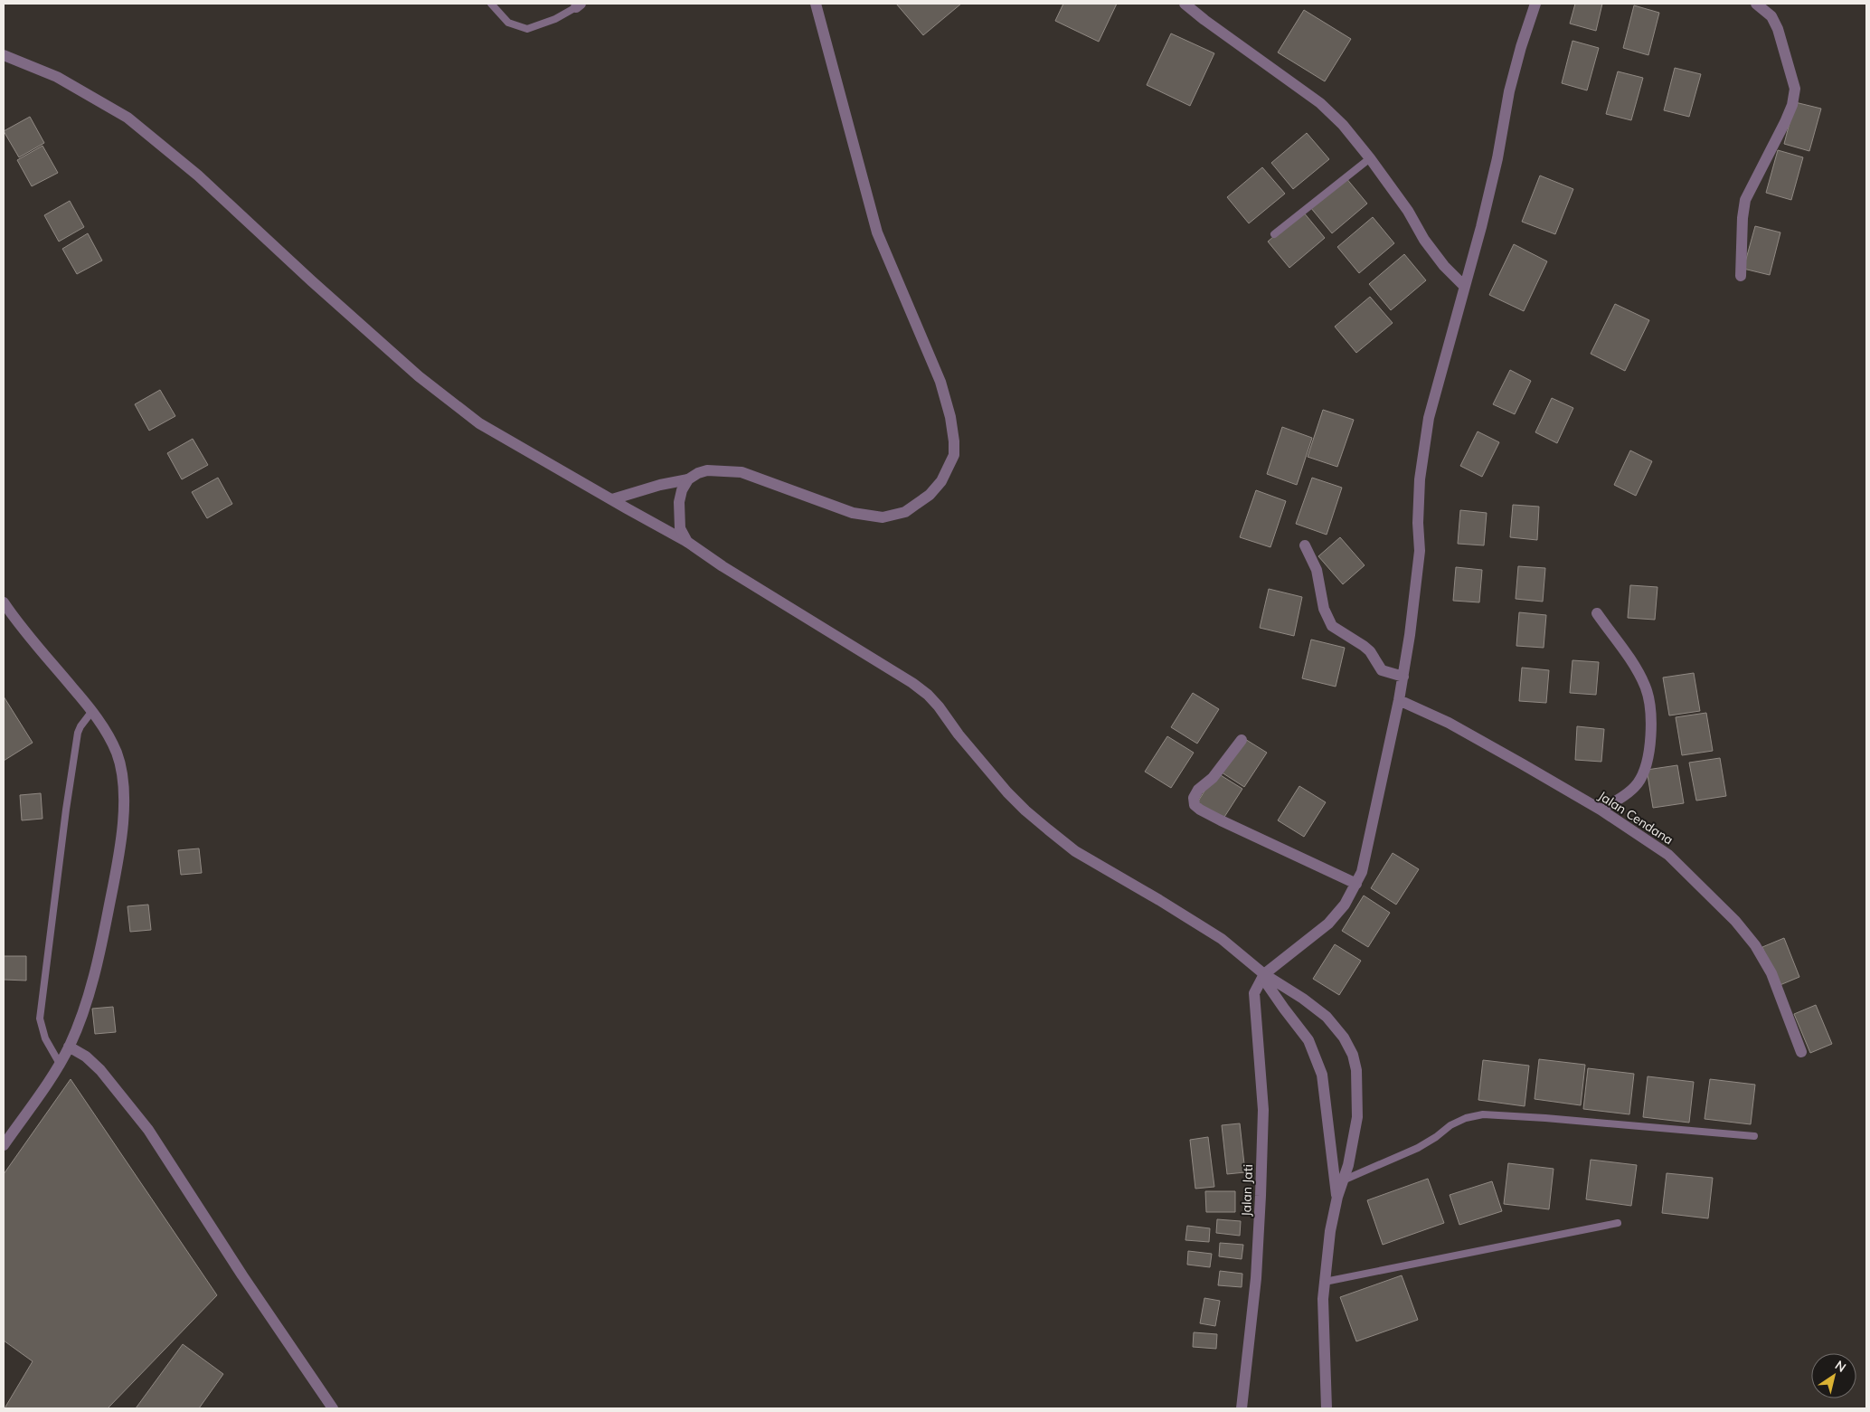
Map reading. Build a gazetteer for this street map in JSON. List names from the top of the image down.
{
  "streets": {
    "street": ["Jalan Cendana", "Jalan Jati"]
  },
  "north": "top right"
}
